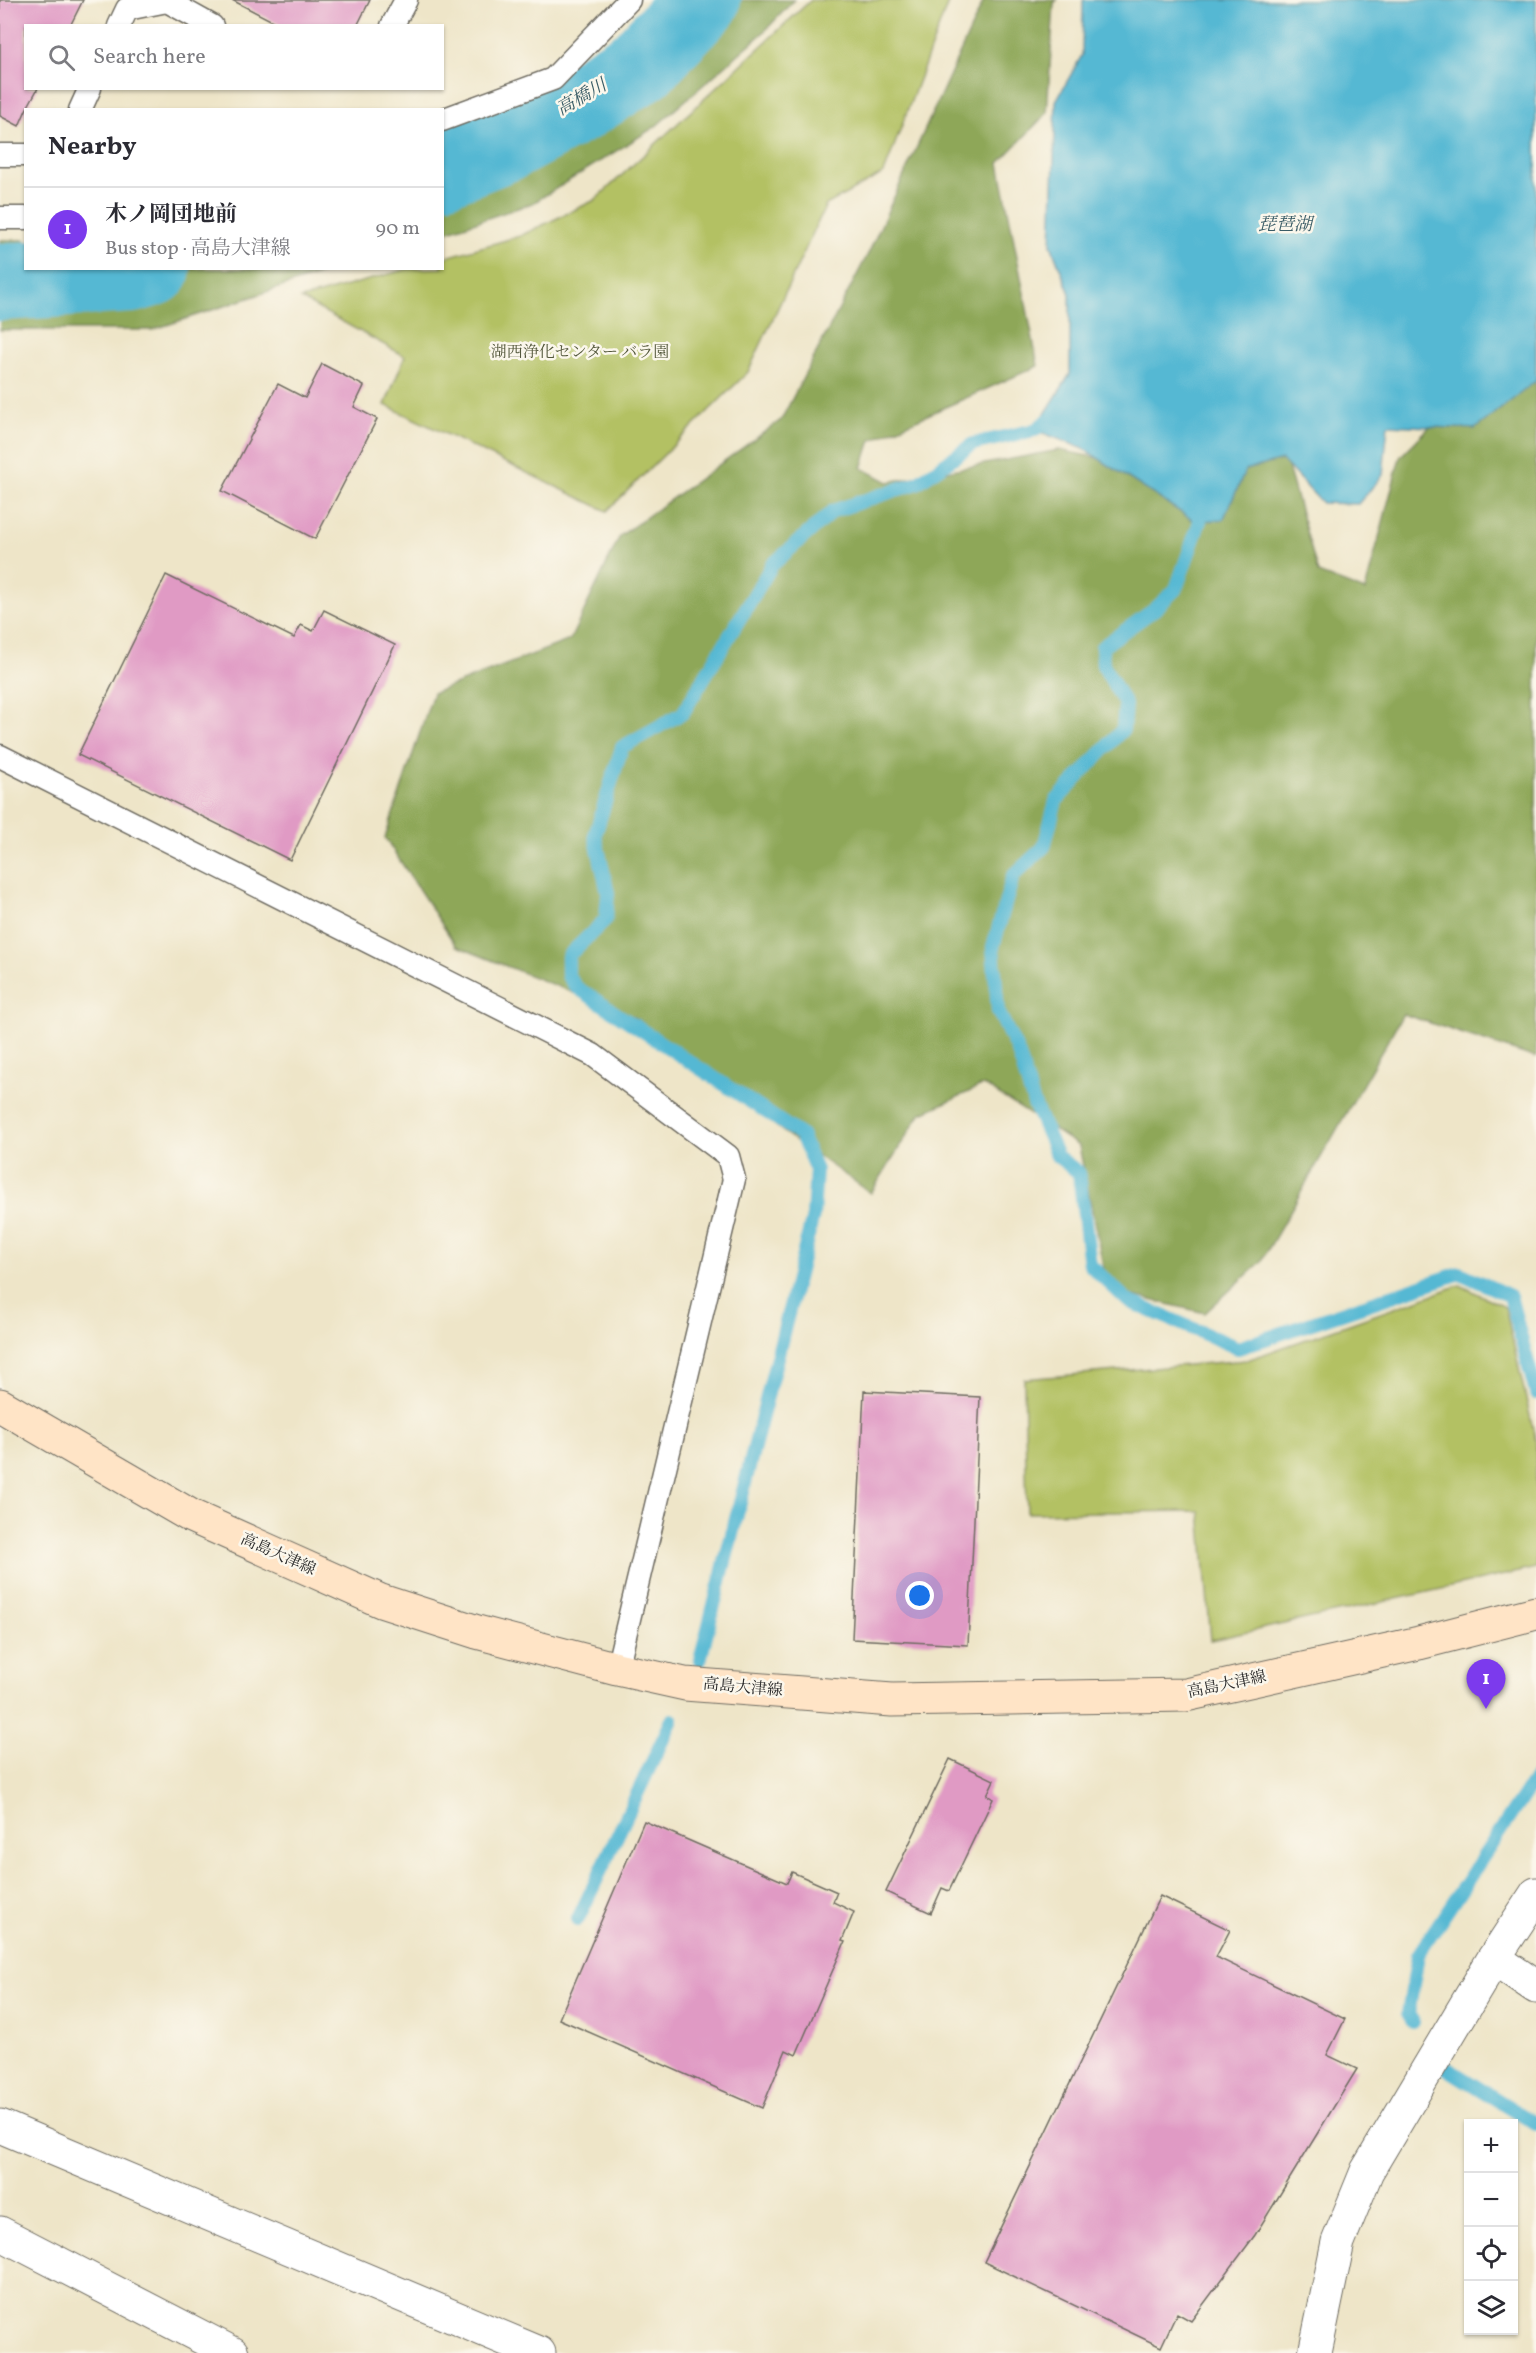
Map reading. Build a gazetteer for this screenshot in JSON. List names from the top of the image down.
{
  "streets": {
    "main road": ["高島大津線"]
  },
  "water": ["高橋川", "琵琶湖"],
  "parks": ["湖西浄化センター バラ園"],
  "page": {
    "search": "Search here",
    "heading": "Nearby",
    "list": [
      {
        "mark": "1",
        "name": "木ノ岡団地前",
        "note": "Bus stop · 高島大津線",
        "value": "90 m"
      }
    ],
    "pins": "1",
    "map_buttons": ["+", "−"]
  }
}
